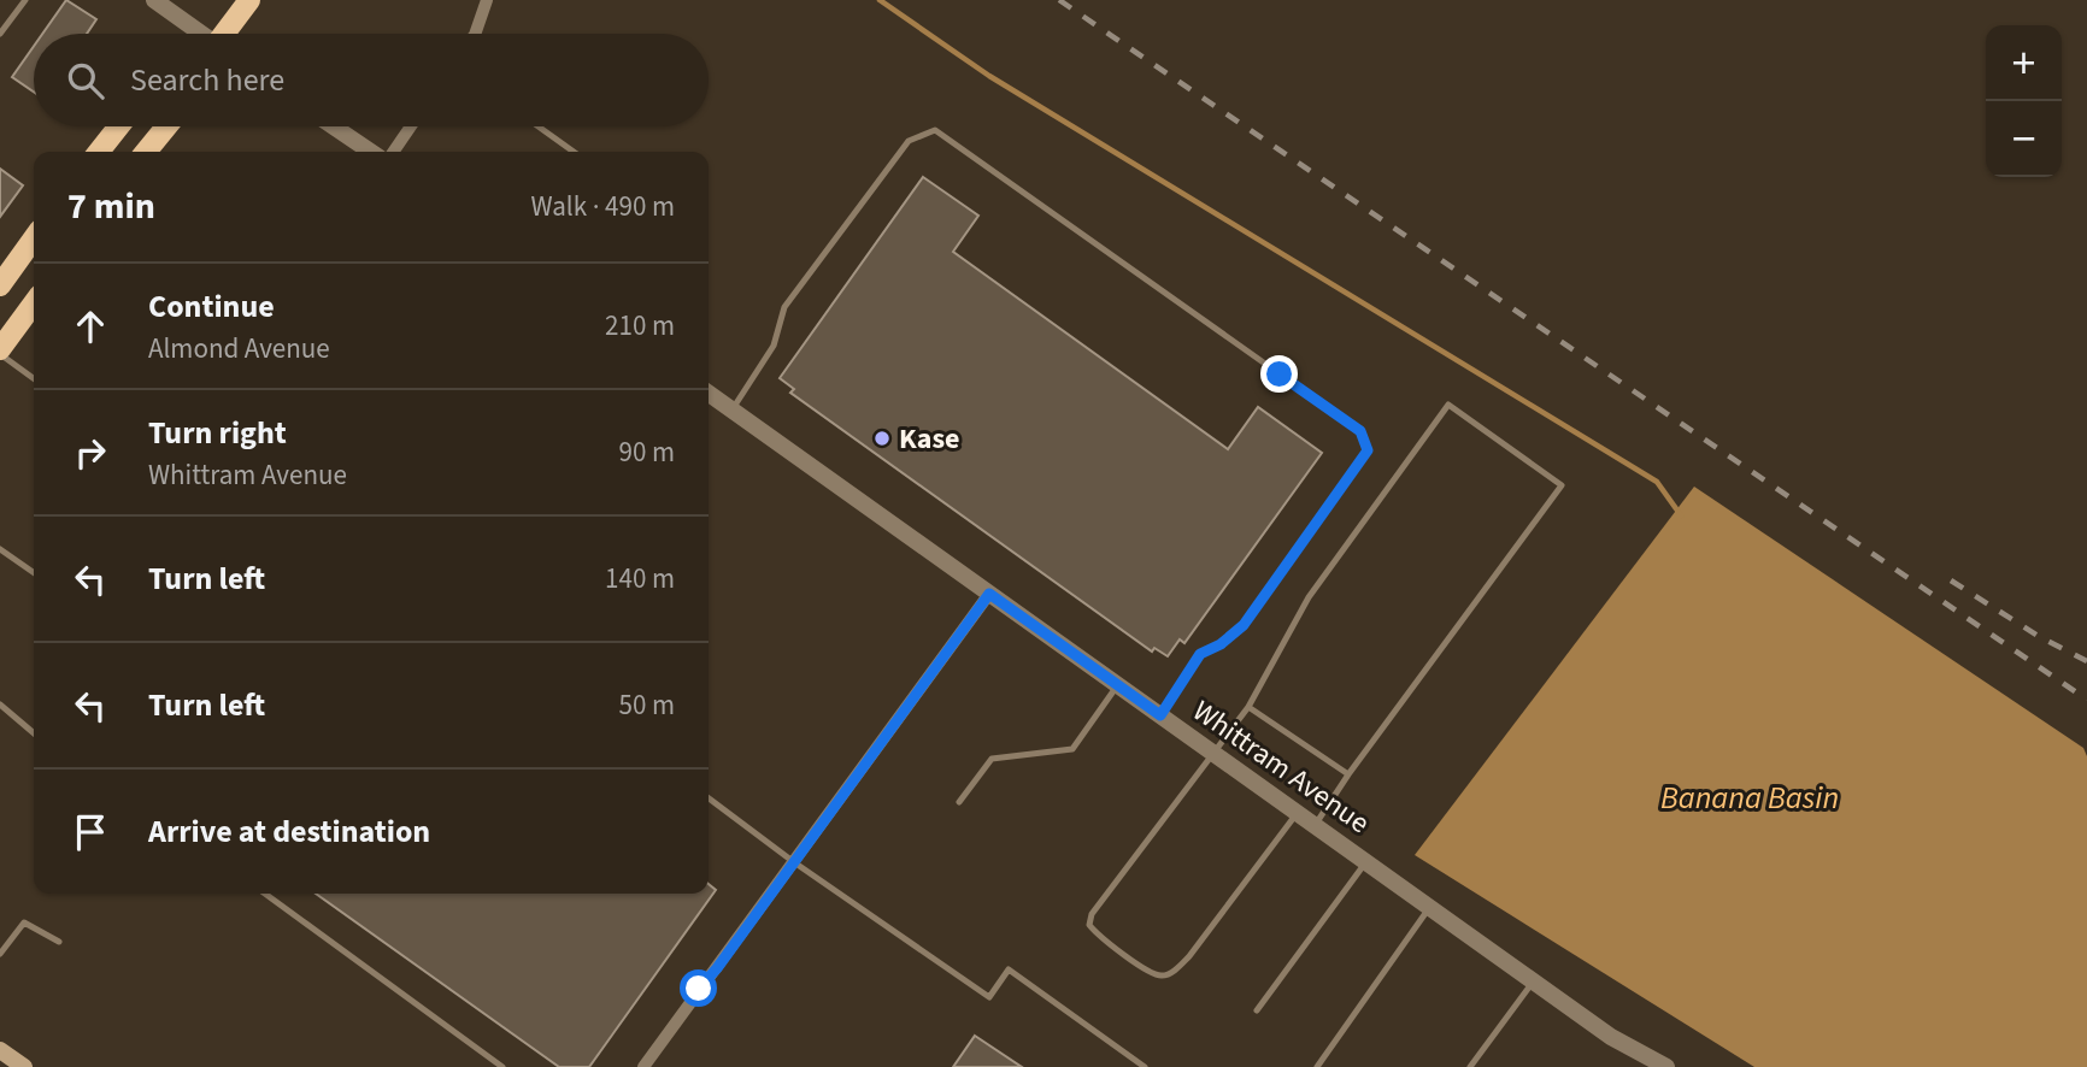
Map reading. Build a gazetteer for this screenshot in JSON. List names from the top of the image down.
{
  "streets": {
    "street": ["Whittram Avenue"]
  },
  "water": ["Banana Basin"],
  "places": ["Kase"],
  "page": {
    "map_buttons": ["+", "−"],
    "search": "Search here",
    "heading": ["7 min", "Walk · 490 m"],
    "list": [
      ["Continue", "Almond Avenue", "210 m"],
      ["Turn right", "Whittram Avenue", "90 m"],
      ["Turn left", "140 m"],
      ["Turn left", "50 m"],
      "Arrive at destination"
    ]
  }
}
